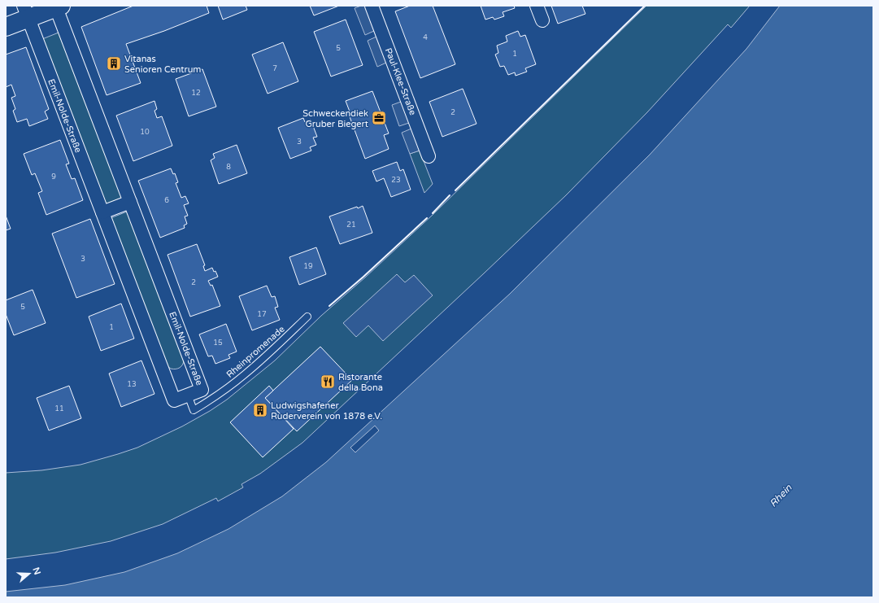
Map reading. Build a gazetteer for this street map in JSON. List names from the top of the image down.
{
  "streets": {
    "street": ["Paul-Klee-Straße", "Emil-Nolde-Straße"],
    "lane": ["Rheinpromenade"]
  },
  "crossings": [
    ["Emil-Nolde-Straße", "Rheinpromenade"]
  ],
  "water": ["Rhein"],
  "places": {
    "building": ["Vitanas Senioren Centrum", "Ludwigshafener Ruderverein von 1878 e.V."],
    "office": ["Schweckendiek Gruber Biegert"],
    "restaurant": ["Ristorante della Bona"]
  },
  "house_numbers": [
    "4",
    "5",
    "1",
    "7",
    "12",
    "2",
    "10",
    "3",
    "8",
    "9",
    "23",
    "6",
    "21",
    "3",
    "19",
    "2",
    "5",
    "17",
    "1",
    "15",
    "13",
    "11"
  ],
  "north": "right"
}
